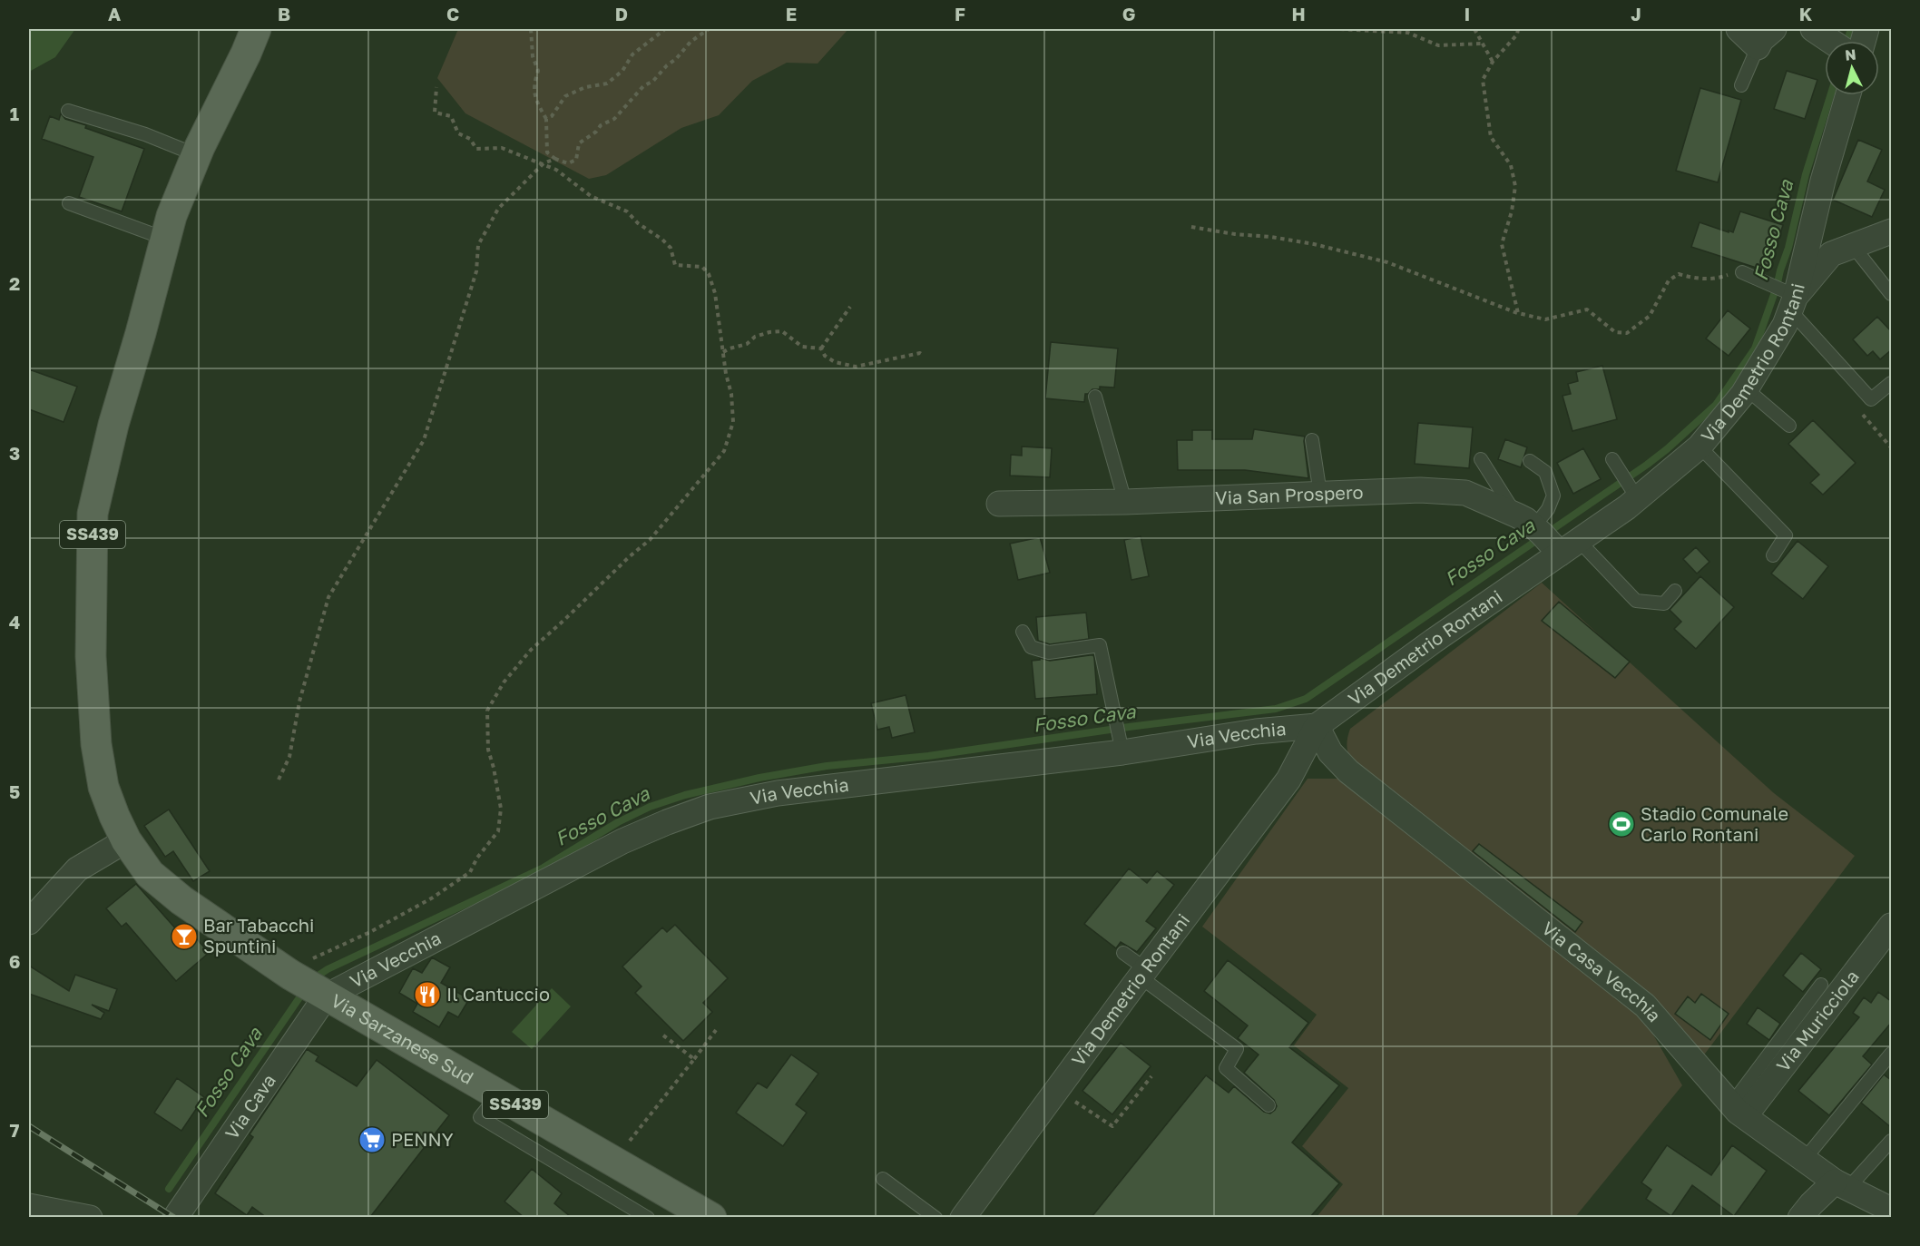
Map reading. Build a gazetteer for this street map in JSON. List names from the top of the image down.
{
  "streets": {
    "main road": ["SS439", "Via Sarzanese Sud"],
    "street": [
      "Via Demetrio Rontani",
      "Via San Prospero",
      "Via Vecchia",
      "Via Casa Vecchia",
      "Via Muricciola",
      "Via Cava"
    ]
  },
  "crossings": [
    ["Via Demetrio Rontani", "Via San Prospero"],
    ["Via Demetrio Rontani", "Via Vecchia"],
    ["Via Demetrio Rontani", "Via Casa Vecchia"],
    ["SS439", "Via Vecchia"],
    ["SS439", "Via Sarzanese Sud"],
    ["SS439", "Via Cava"],
    ["Via Vecchia", "Via Casa Vecchia"],
    ["Via Vecchia", "Via Sarzanese Sud"],
    ["Via Vecchia", "Via Cava"],
    ["Via Casa Vecchia", "Via Muricciola"],
    ["Via Sarzanese Sud", "Via Cava"]
  ],
  "water": ["Fosso Cava"],
  "places": {
    "sports": ["Stadio Comunale Carlo Rontani"],
    "bar": ["Bar Tabacchi Spuntini"],
    "restaurant": ["Il Cantuccio"],
    "supermarket": ["PENNY"]
  },
  "north": "top",
  "grid": {
    "columns": [
      "A",
      "B",
      "C",
      "D",
      "E",
      "F",
      "G",
      "H",
      "I",
      "J",
      "K"
    ],
    "rows": [
      "1",
      "2",
      "3",
      "4",
      "5",
      "6",
      "7"
    ]
  }
}
